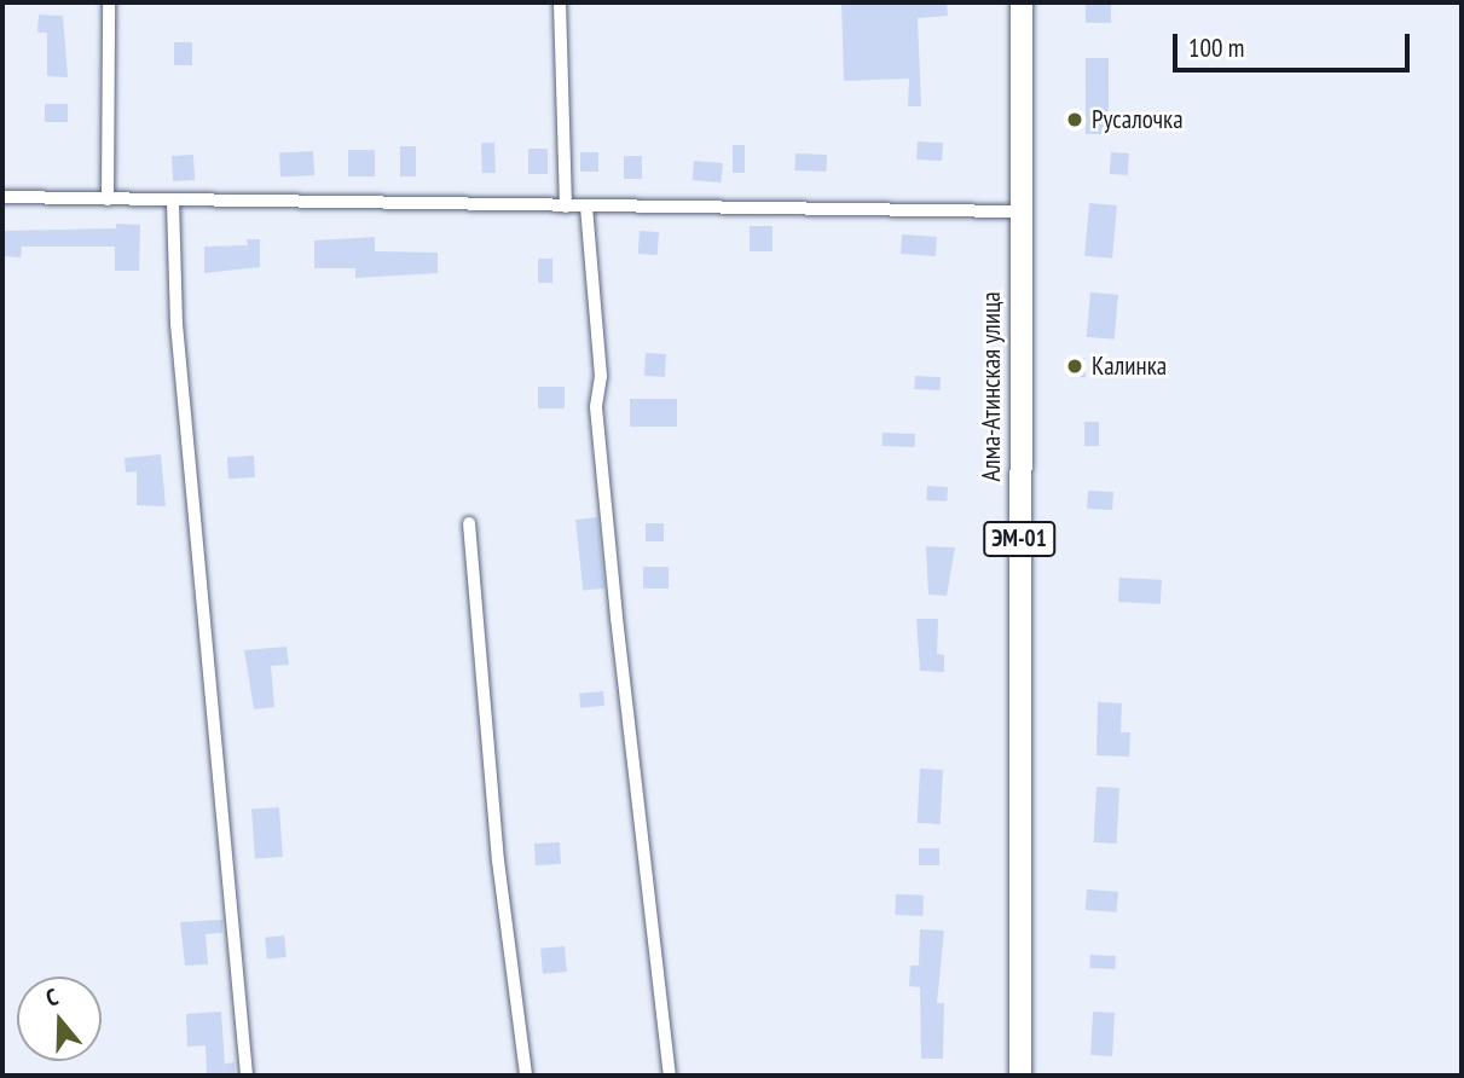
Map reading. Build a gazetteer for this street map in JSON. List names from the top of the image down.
{
  "streets": {
    "highway": ["Алма-Атинская улица", "ЭМ-01"]
  },
  "places": ["Русалочка", "Калинка"],
  "scale_bar": "100 m",
  "north": "top"
}
